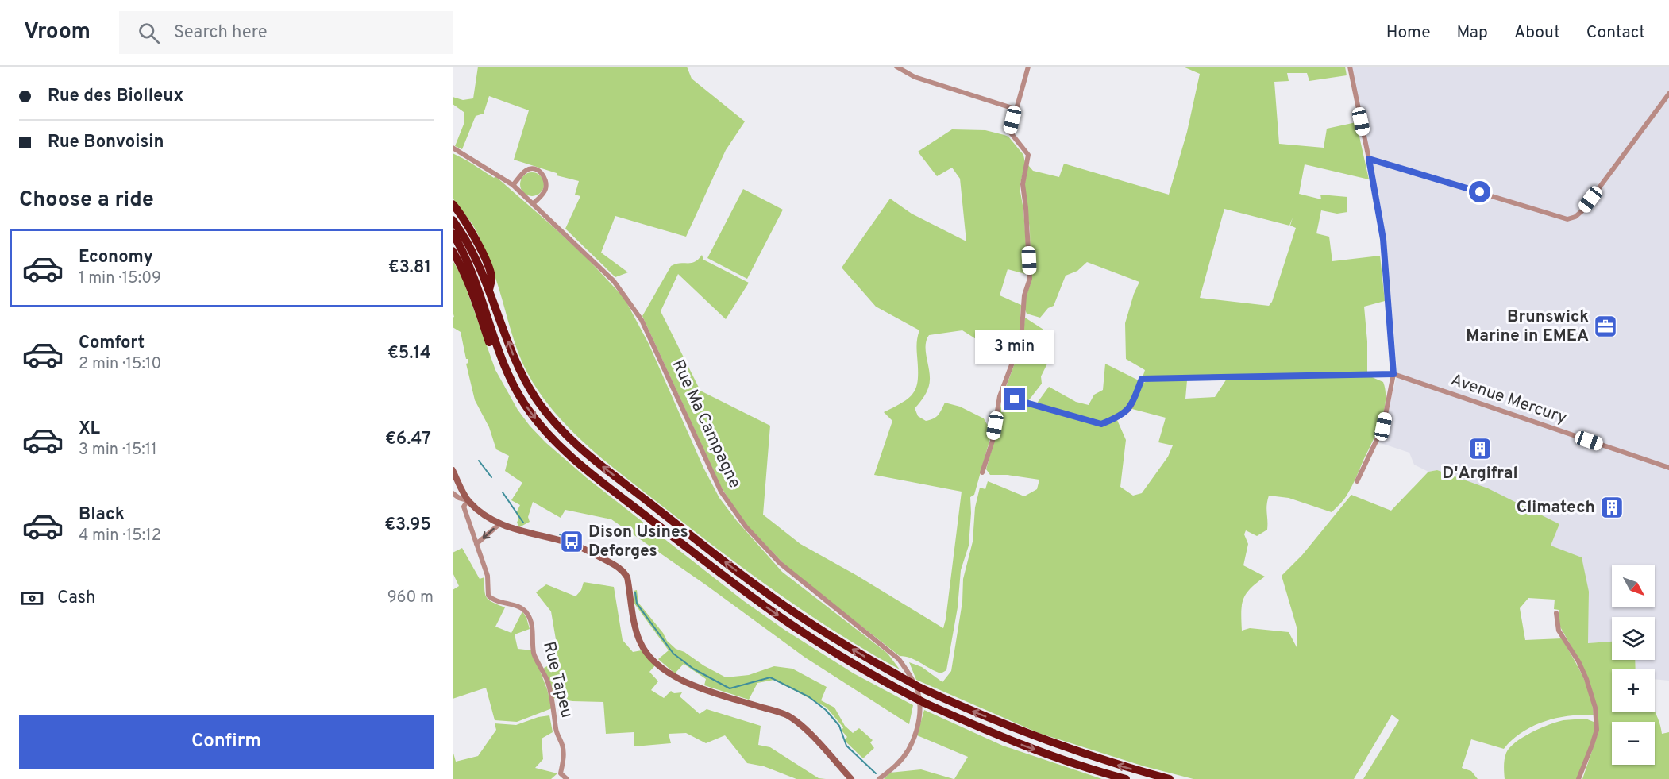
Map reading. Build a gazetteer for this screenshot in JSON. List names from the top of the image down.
{
  "streets": {
    "street": ["Avenue Mercury", "Rue Ma Campagne", "Rue Tapeu"]
  },
  "places": {
    "office": ["Brunswick Marine in EMEA"],
    "building": ["D'Argifral", "Climatech"],
    "bus stop": ["Dison Usines Deforges"]
  },
  "north": "bottom right",
  "page": {
    "header": "Vroom",
    "search": "Search here",
    "nav": [
      "Home",
      "Map",
      "About",
      "Contact"
    ],
    "banner": ["Rue des Biolleux", "Rue Bonvoisin"],
    "heading": "Choose a ride",
    "list": [
      {
        "name": "Economy",
        "note": "1 min · 15:09",
        "value": "€3.81"
      },
      {
        "name": "Comfort",
        "note": "2 min · 15:10",
        "value": "€5.14"
      },
      {
        "name": "XL",
        "note": "3 min · 15:11",
        "value": "€6.47"
      },
      {
        "name": "Black",
        "note": "4 min · 15:12",
        "value": "€3.95"
      }
    ],
    "bubble": "3 min",
    "map_buttons": ["+", "−"],
    "pay": ["Cash", "960 m"],
    "buttons": "Confirm"
  }
}
